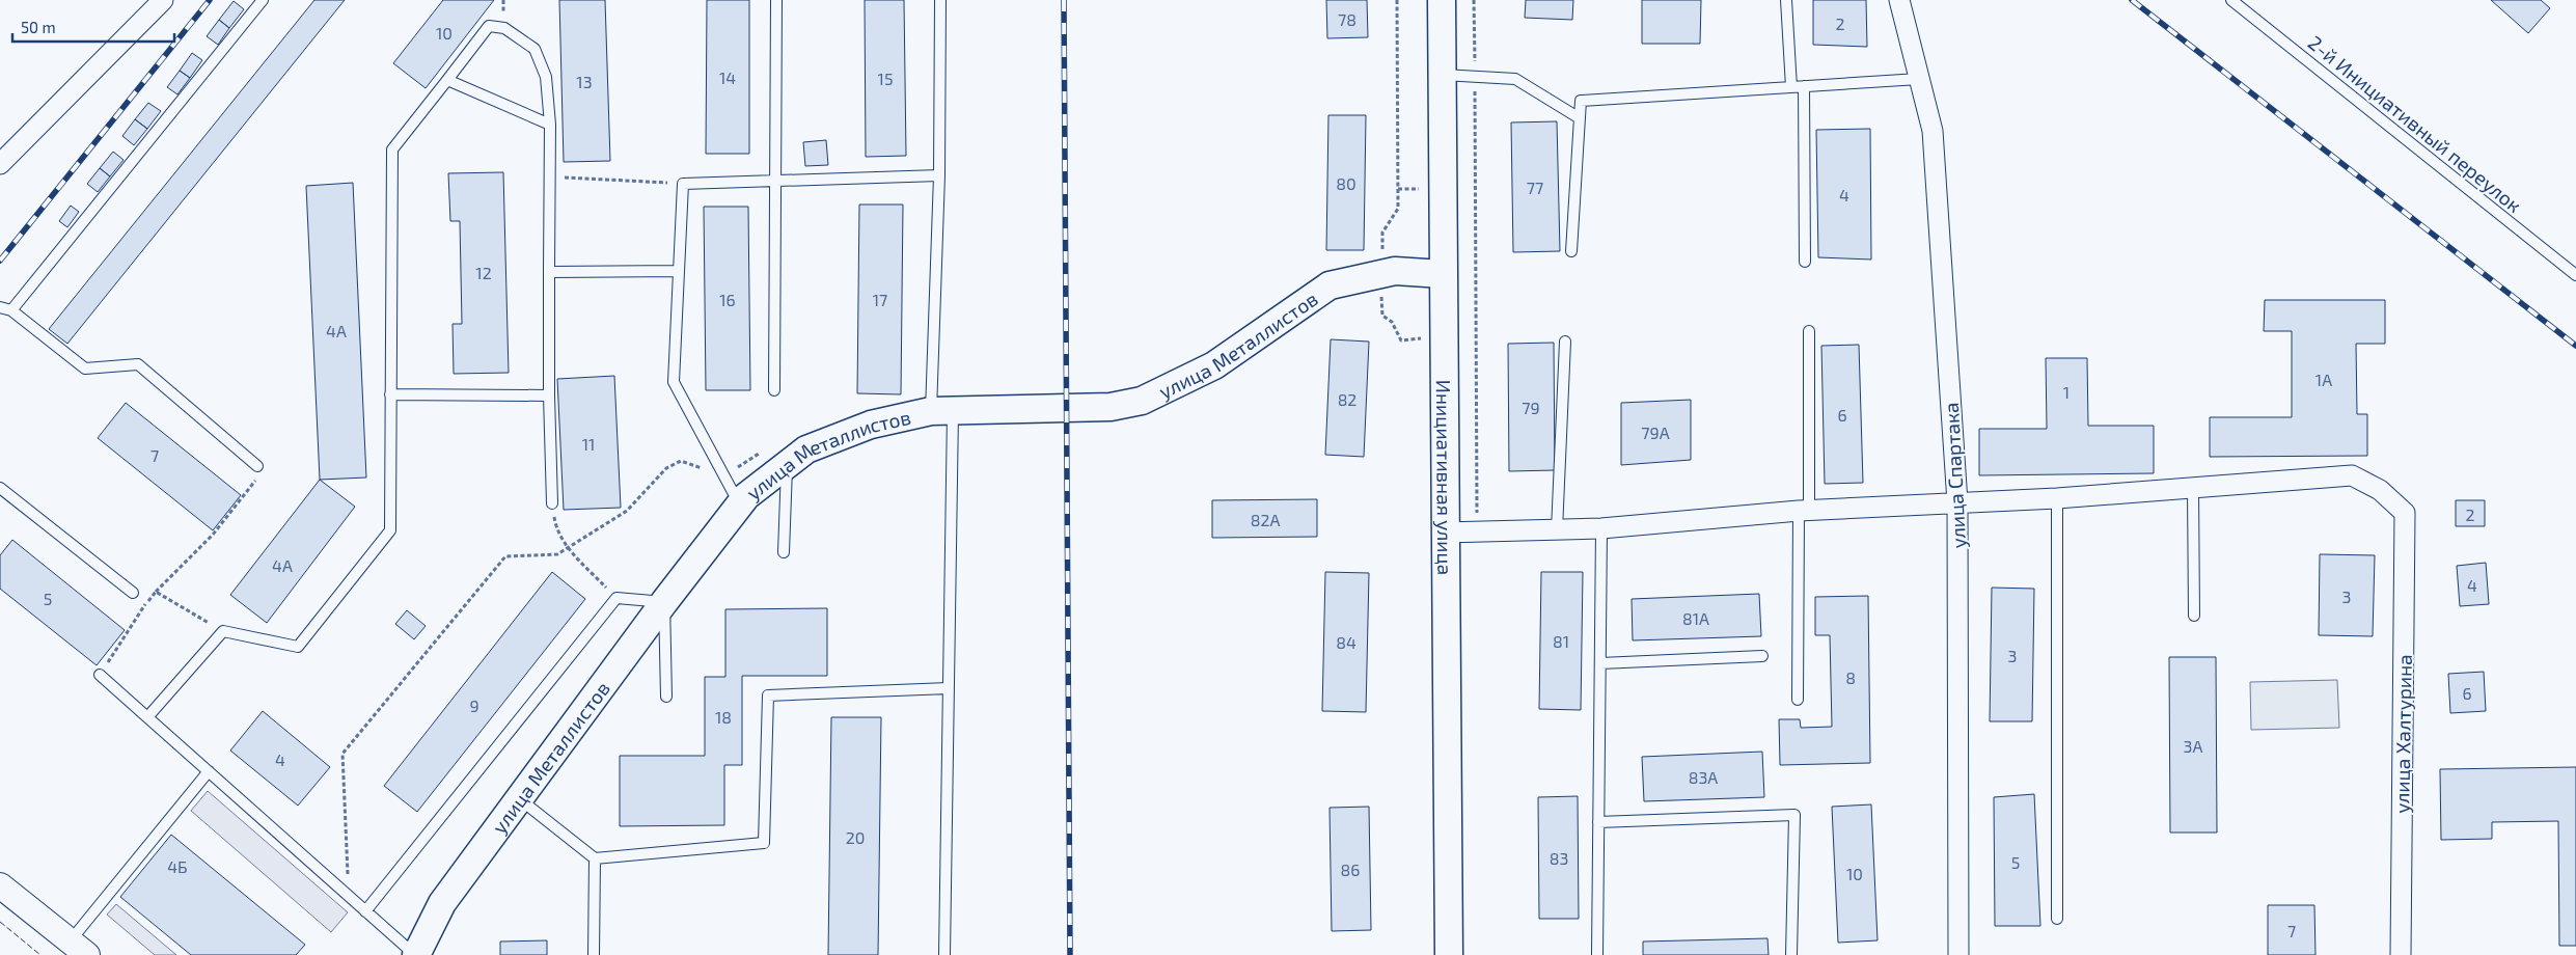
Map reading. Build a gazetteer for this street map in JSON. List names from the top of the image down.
{
  "streets": {
    "main road": ["улица Металлистов", "Инициативная улица"],
    "street": ["улица Спартака", "улица Халтурина"],
    "lane": ["2-й Инициативный переулок"]
  },
  "crossings": [
    ["улица Металлистов", "Инициативная улица"]
  ],
  "house_numbers": [
    "78",
    "2",
    "10",
    "14",
    "15",
    "13",
    "80",
    "77",
    "4",
    "12",
    "16",
    "17",
    "4А",
    "1А",
    "1",
    "82",
    "79",
    "6",
    "79А",
    "11",
    "7",
    "2",
    "82А",
    "4А",
    "4",
    "3",
    "5",
    "81А",
    "81",
    "84",
    "3",
    "8",
    "6",
    "9",
    "18",
    "3А",
    "4",
    "83А",
    "20",
    "83",
    "5",
    "4Б",
    "86",
    "10",
    "7"
  ],
  "scale_bar": "50 m"
}
